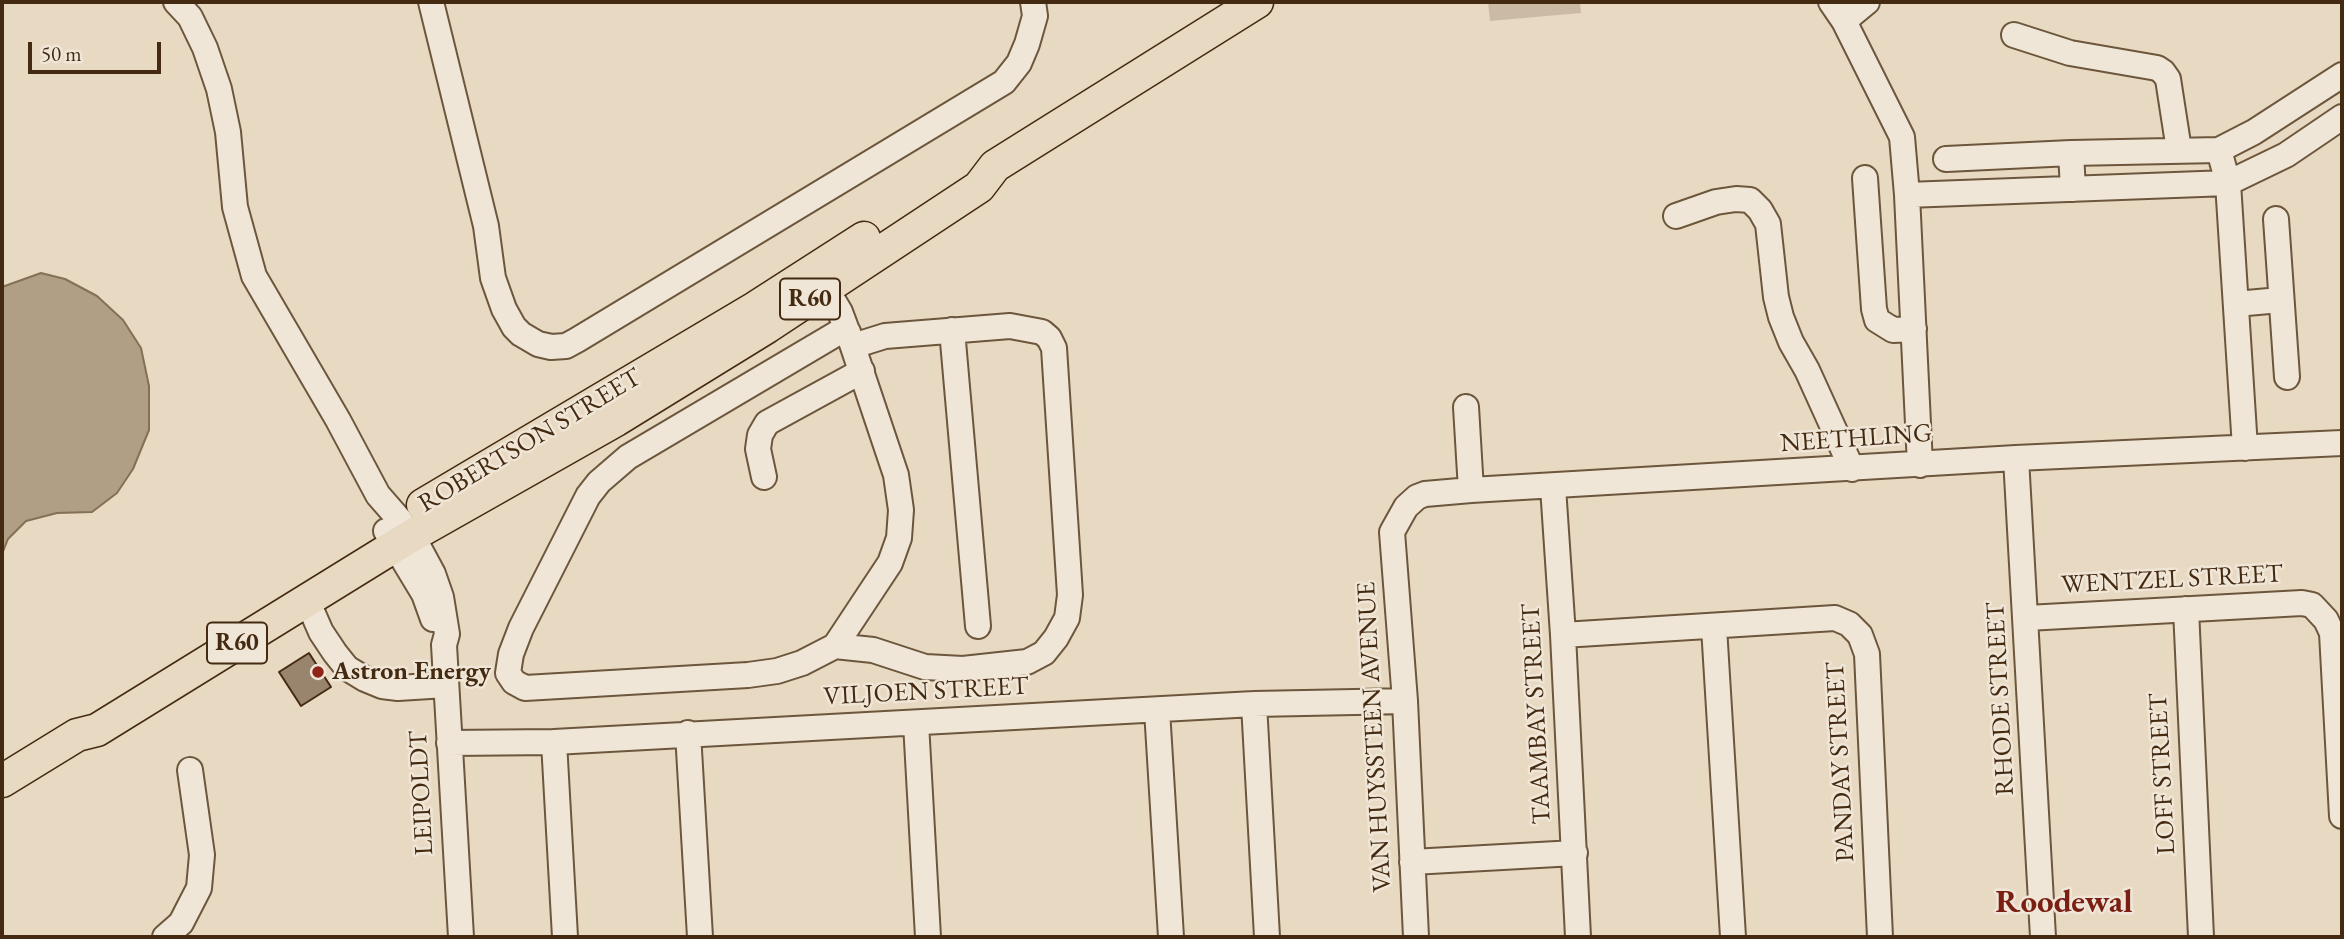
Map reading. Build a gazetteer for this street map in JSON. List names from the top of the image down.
{
  "streets": {
    "main road": ["R60", "ROBERTSON STREET"],
    "street": [
      "NEETHLING",
      "WENTZEL STREET",
      "VILJOEN STREET",
      "RHODE STREET",
      "TAAMBAY STREET",
      "VAN HUYSSTEEN AVENUE",
      "PANDAY STREET",
      "LOFF STREET",
      "LEIPOLDT"
    ]
  },
  "crossings": [
    ["NEETHLING", "RHODE STREET"],
    ["NEETHLING", "TAAMBAY STREET"],
    ["NEETHLING", "VAN HUYSSTEEN AVENUE"],
    ["ROBERTSON STREET", "LEIPOLDT"],
    ["WENTZEL STREET", "RHODE STREET"],
    ["WENTZEL STREET", "LOFF STREET"],
    ["VILJOEN STREET", "VAN HUYSSTEEN AVENUE"],
    ["VILJOEN STREET", "LEIPOLDT"],
    ["TAAMBAY STREET", "PANDAY STREET"]
  ],
  "districts": ["Roodewal"],
  "places": ["Astron Energy"],
  "scale_bar": "50 m"
}
